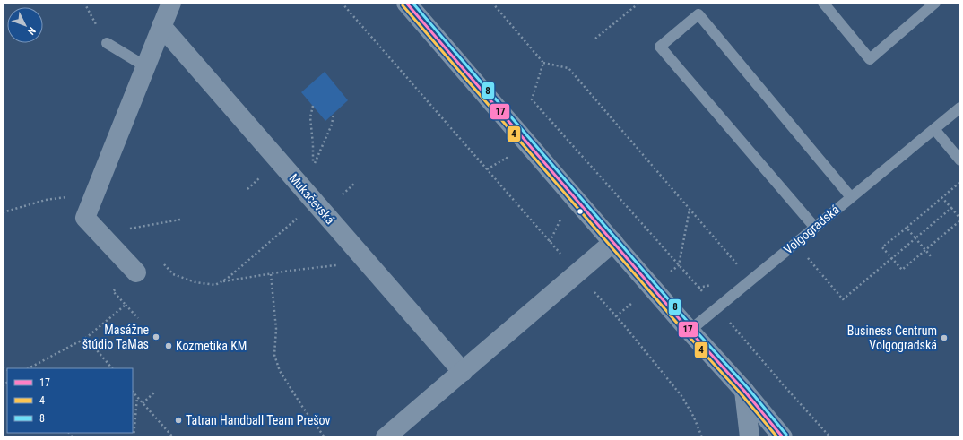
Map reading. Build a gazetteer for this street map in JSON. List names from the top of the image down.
{
  "streets": {
    "street": ["Mukačevská"],
    "lane": ["Volgogradská"]
  },
  "places": [
    "Masážne štúdio TaMas",
    "Business Centrum Volgogradská",
    "Kozmetika KM",
    "Tatran Handball Team Prešov"
  ],
  "lines": ["transit line 17", "transit line 8", "transit line 4"],
  "legend": ["17", "4", "8"],
  "north": "bottom right"
}
